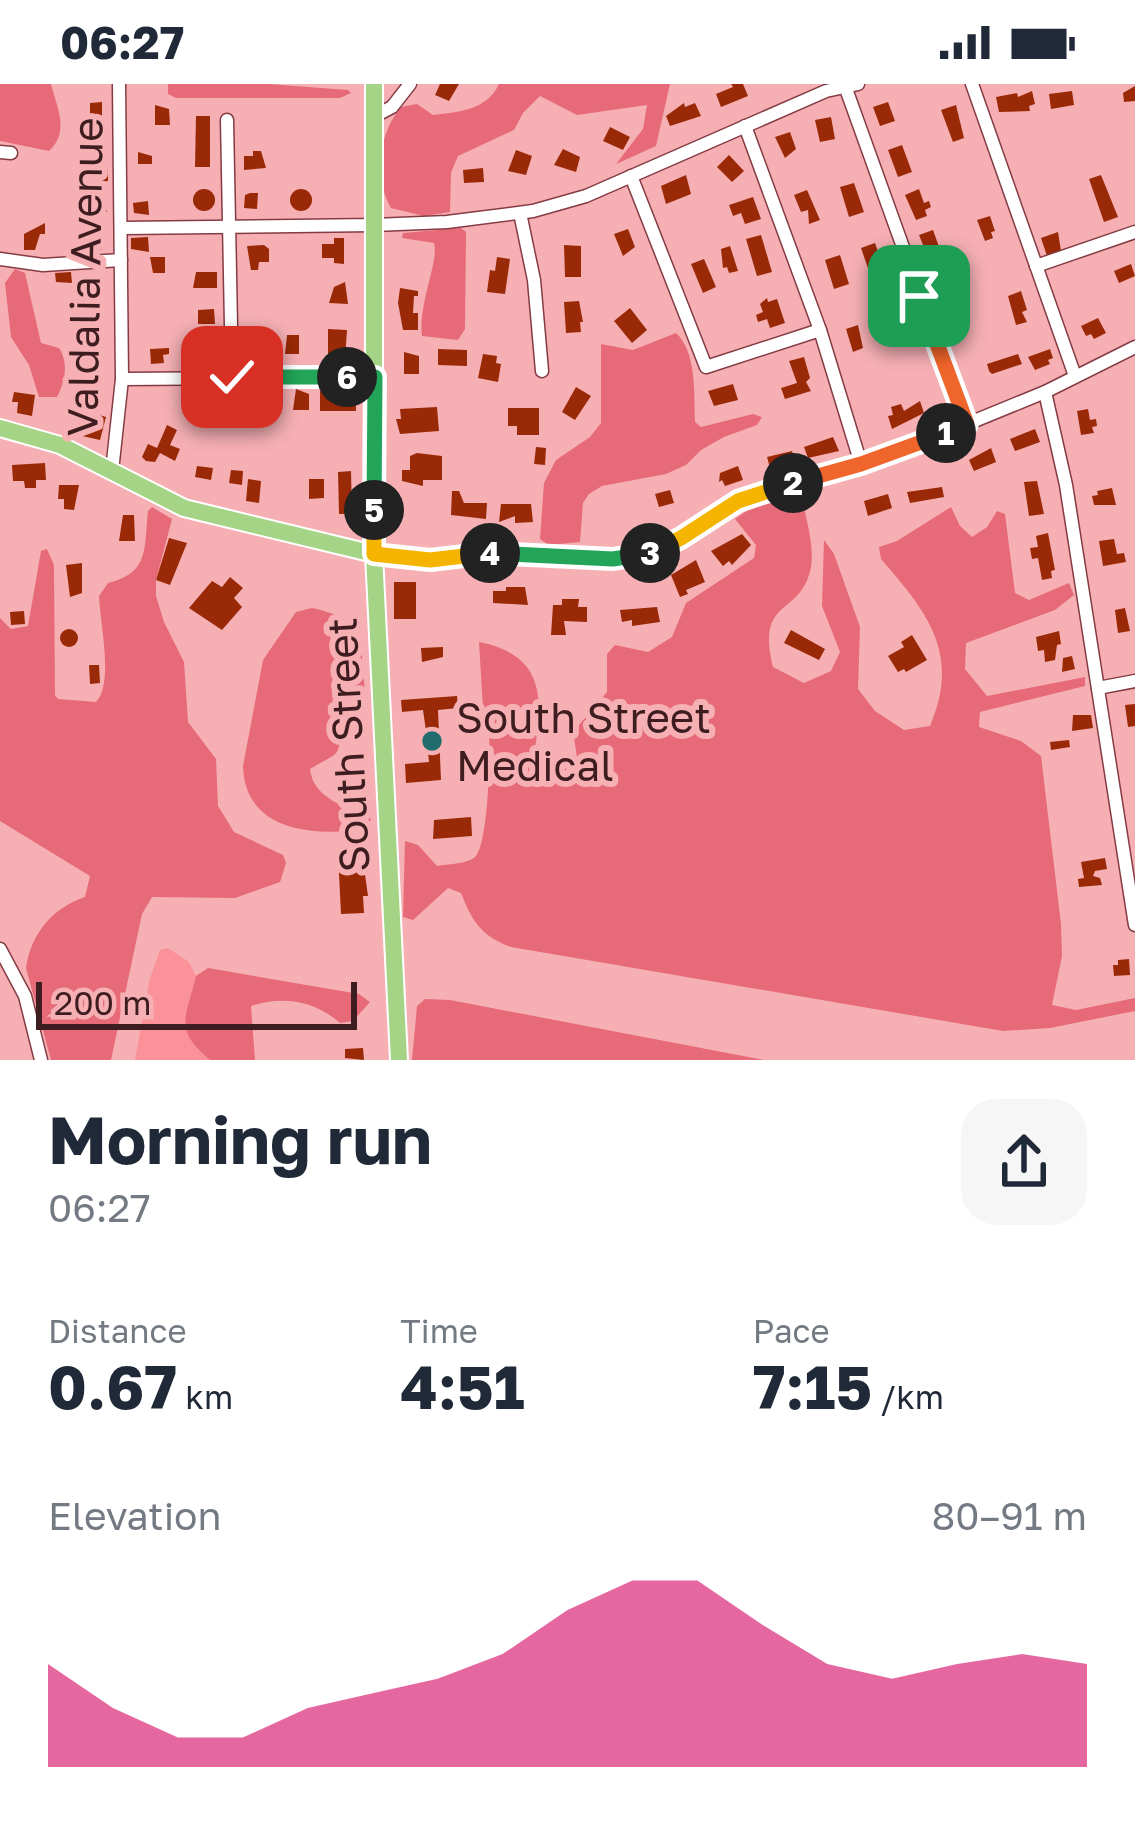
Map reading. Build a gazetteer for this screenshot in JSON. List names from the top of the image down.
{
  "streets": {
    "main road": ["South Street"],
    "street": ["Valdalia Avenue"]
  },
  "places": ["South Street Medical"],
  "scale_bar": "200 m",
  "page": {
    "status": "06:27",
    "pins": [
      "6",
      "1",
      "2",
      "5",
      "3",
      "4"
    ],
    "scale": "200 m",
    "heading": ["Morning run", "06:27"],
    "stats": [
      ["Distance", "0.67 km"],
      ["Time", "4:51"],
      ["Pace", "7:15 /km"]
    ],
    "chart": ["Elevation", "80–91 m"]
  }
}
